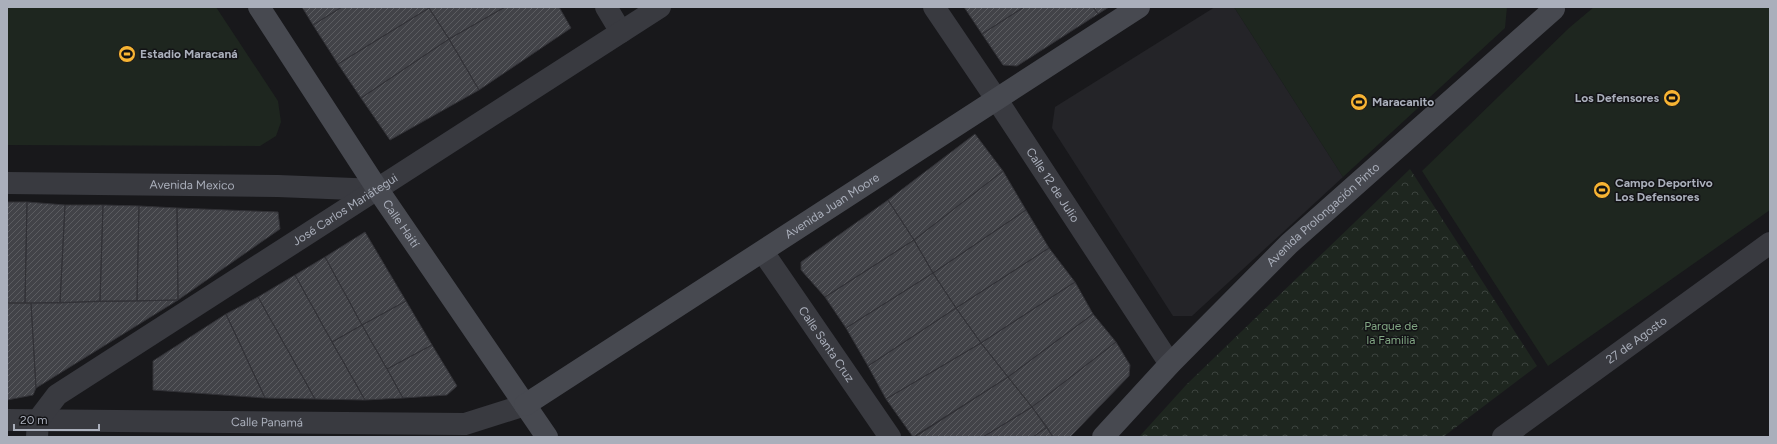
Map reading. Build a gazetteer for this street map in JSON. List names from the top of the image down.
{
  "streets": {
    "street": [
      "Avenida Mexico",
      "Calle 12 de Julio",
      "Avenida Juan Moore",
      "José Carlos Mariátegui",
      "Avenida Prolongación Pinto",
      "Calle Haití",
      "27 de Agosto",
      "Calle Santa Cruz",
      "Calle Panamá"
    ]
  },
  "crossings": [
    ["Avenida Mexico", "José Carlos Mariátegui"],
    ["Avenida Mexico", "Calle Haití"],
    ["Calle 12 de Julio", "Avenida Juan Moore"],
    ["Calle 12 de Julio", "Avenida Prolongación Pinto"],
    ["Avenida Juan Moore", "Calle Haití"],
    ["Avenida Juan Moore", "Calle Santa Cruz"],
    ["Avenida Juan Moore", "Calle Panamá"],
    ["José Carlos Mariátegui", "Calle Haití"],
    ["José Carlos Mariátegui", "Calle Panamá"],
    ["Calle Haití", "Calle Panamá"]
  ],
  "parks": ["Parque de la Familia"],
  "places": {
    "sports": [
      "Estadio Maracaná",
      "Los Defensores",
      "Maracanito",
      "Campo Deportivo Los Defensores"
    ]
  },
  "scale_bar": "20 m"
}
